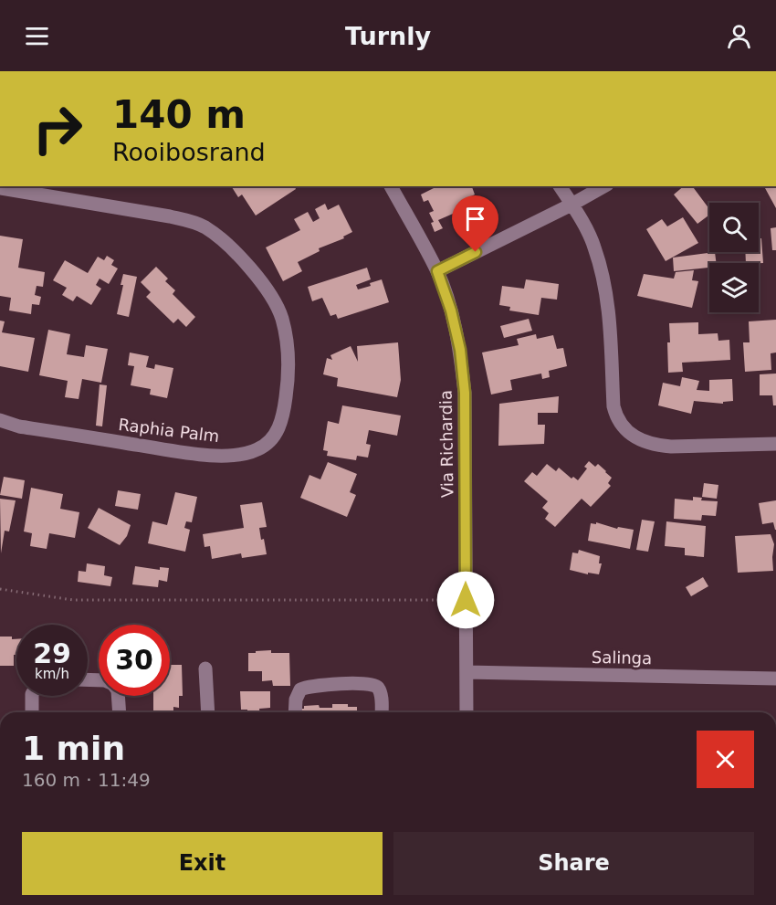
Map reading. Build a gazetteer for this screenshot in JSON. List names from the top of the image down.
{
  "streets": {
    "street": ["Raphia Palm", "Via Richardia", "Salinga"]
  },
  "crossings": [
    ["Via Richardia", "Salinga"]
  ],
  "page": {
    "header": "Turnly",
    "turn": ["140 m", "Rooibosrand"],
    "speed": "29 km/h",
    "limit": "30",
    "heading": ["1 min", "160 m · 11:49"],
    "buttons": ["Exit", "Share"]
  }
}
